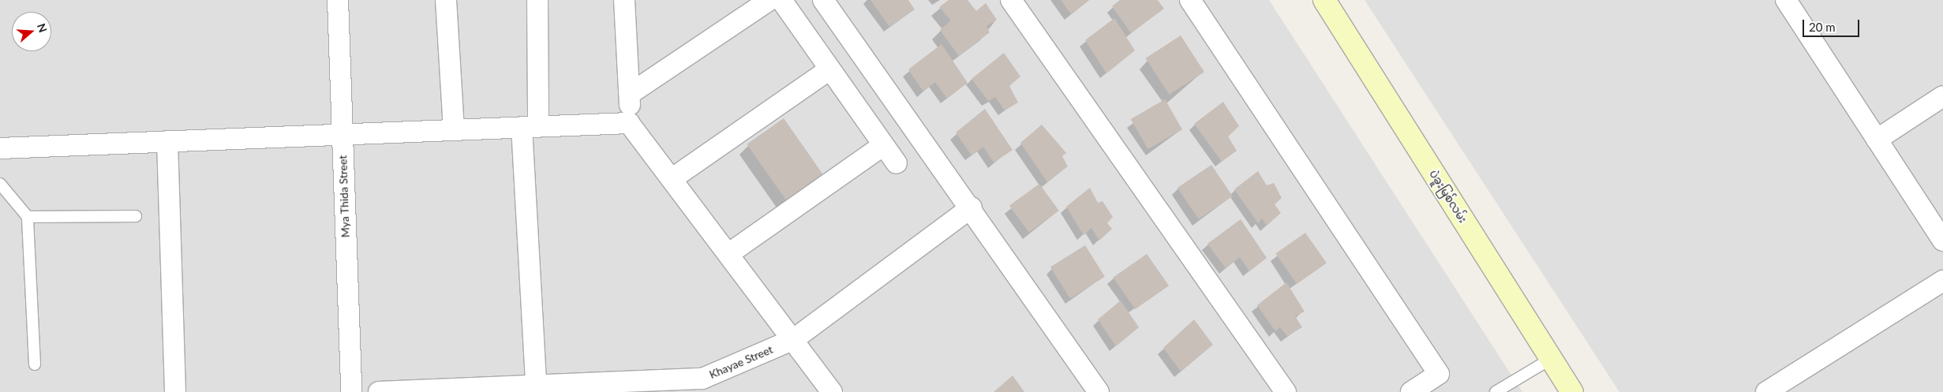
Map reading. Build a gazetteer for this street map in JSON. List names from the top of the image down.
{
  "streets": {
    "main road": ["ပဲခူးမြစ်လမ်း"],
    "street": ["Mya Thida Street", "Khayae Street"]
  },
  "scale_bar": "20 m",
  "north": "right"
}
